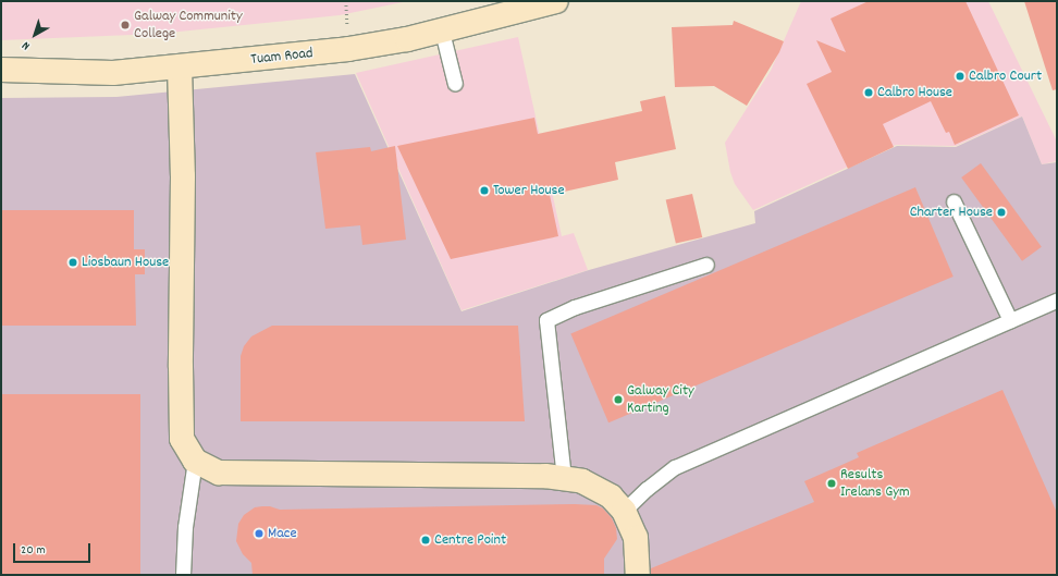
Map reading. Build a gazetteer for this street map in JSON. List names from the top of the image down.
{
  "streets": {
    "street": ["Tuam Road"]
  },
  "places": [
    "Galway Community College",
    "Calbro Court",
    "Calbro House",
    "Tower House",
    "Charter House",
    "Liosbaun House",
    "Galway City Karting",
    "Results Irelans Gym",
    "Mace",
    "Centre Point"
  ],
  "scale_bar": "20 m",
  "north": "bottom left"
}
